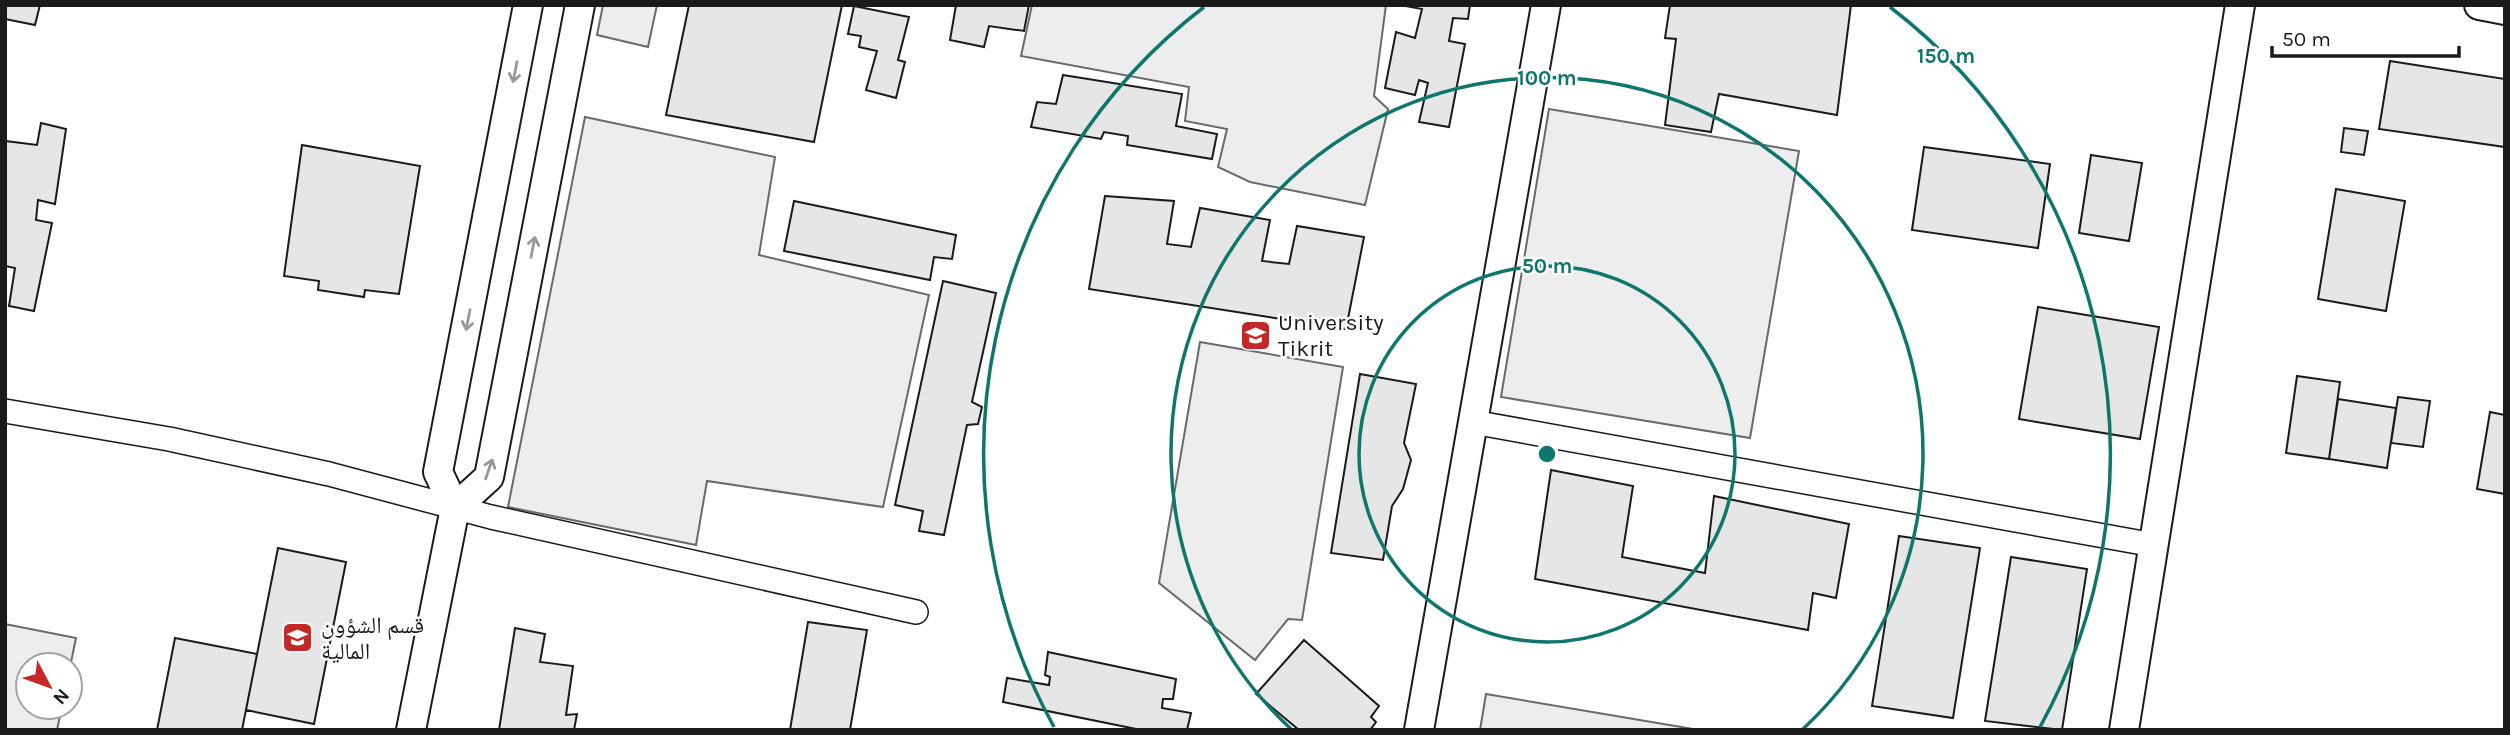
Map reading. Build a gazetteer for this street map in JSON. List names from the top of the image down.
{
  "places": {
    "school or university": ["University Tikrit", "قسم الشؤون المالية"]
  },
  "scale_bar": "50 m",
  "north": "bottom right",
  "rings": ["150 m", "100 m", "50 m"]
}
